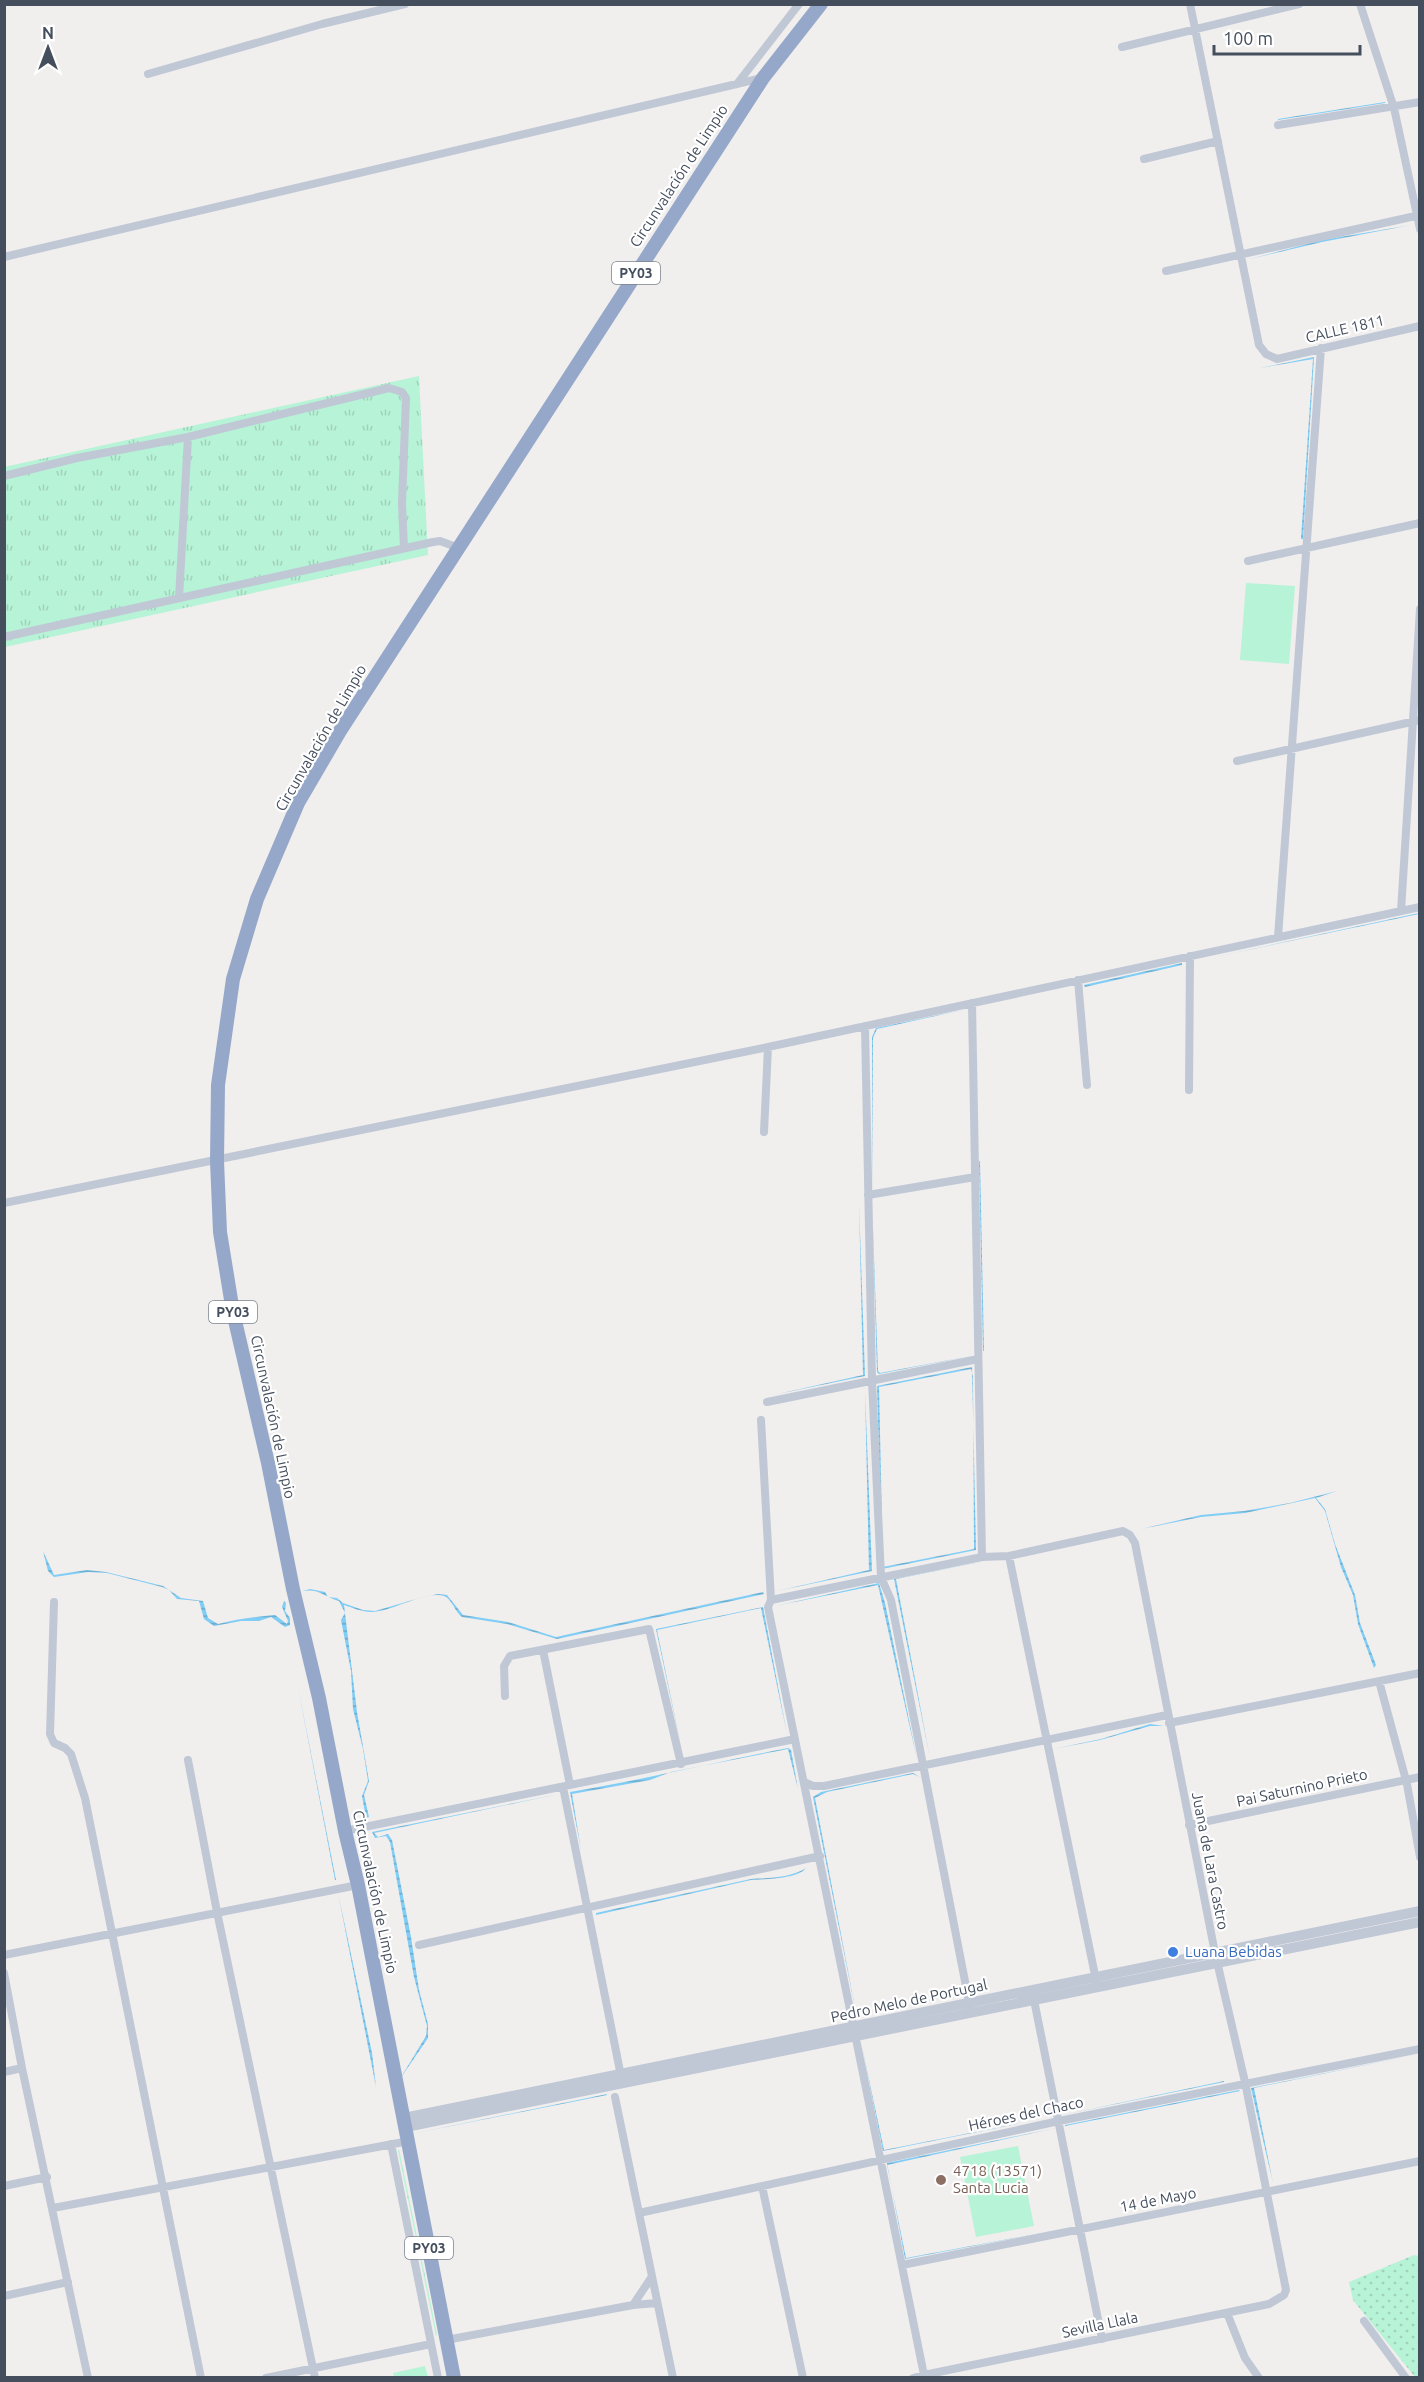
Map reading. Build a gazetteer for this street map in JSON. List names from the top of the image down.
{
  "streets": {
    "highway": ["Circunvalación de Limpio", "PY03"],
    "street": [
      "CALLE 1811",
      "Pai Saturnino Prieto",
      "Juana de Lara Castro",
      "Pedro Melo de Portugal",
      "Héroes del Chaco",
      "14 de Mayo",
      "Sevilla Llala"
    ]
  },
  "crossings": [
    ["Circunvalación de Limpio", "Pedro Melo de Portugal"],
    ["Pai Saturnino Prieto", "Juana de Lara Castro"],
    ["Juana de Lara Castro", "Pedro Melo de Portugal"],
    ["Juana de Lara Castro", "Héroes del Chaco"],
    ["Juana de Lara Castro", "14 de Mayo"],
    ["Juana de Lara Castro", "Sevilla Llala"]
  ],
  "places": ["Luana Bebidas", "4718 (13571) Santa Lucia"],
  "scale_bar": "100 m",
  "north": "top"
}
